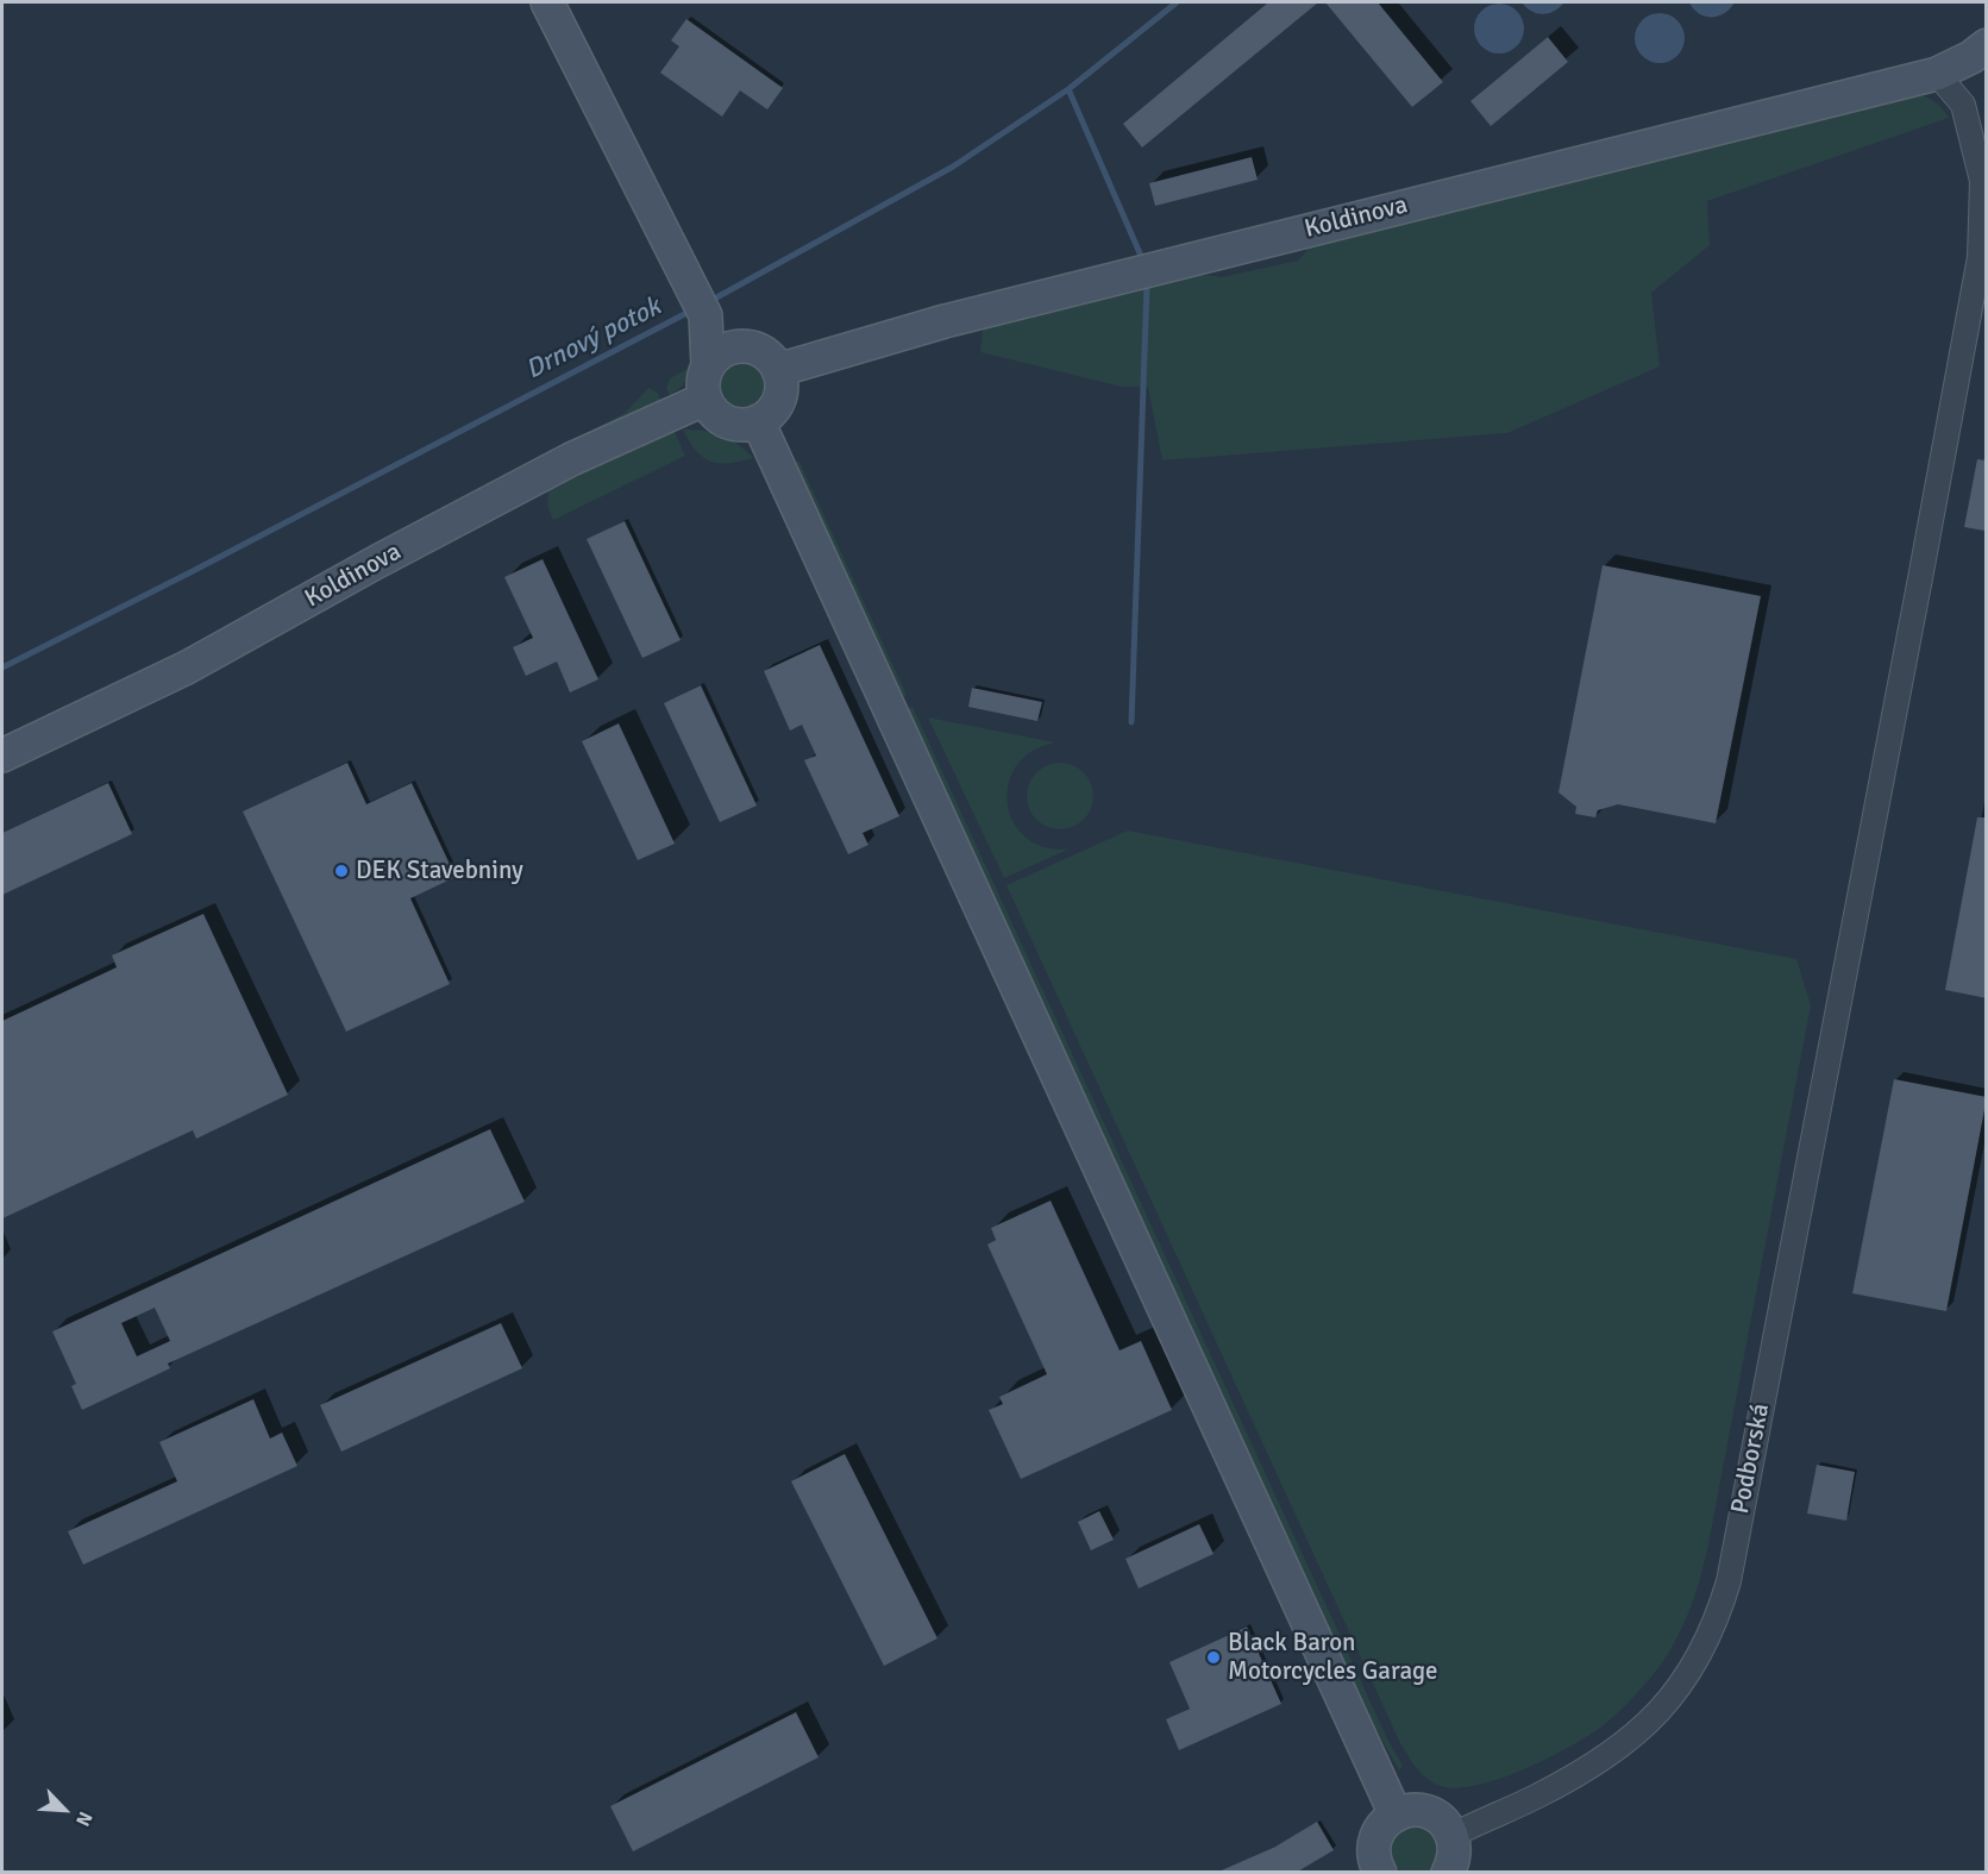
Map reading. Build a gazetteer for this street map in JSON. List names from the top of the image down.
{
  "streets": {
    "main road": ["Koldinova"],
    "street": ["Podborská"]
  },
  "crossings": [
    ["Koldinova", "Podborská"]
  ],
  "water": ["Drnový potok"],
  "places": ["DEK Stavebniny", "Black Baron Motorcycles Garage"],
  "north": "bottom right"
}
